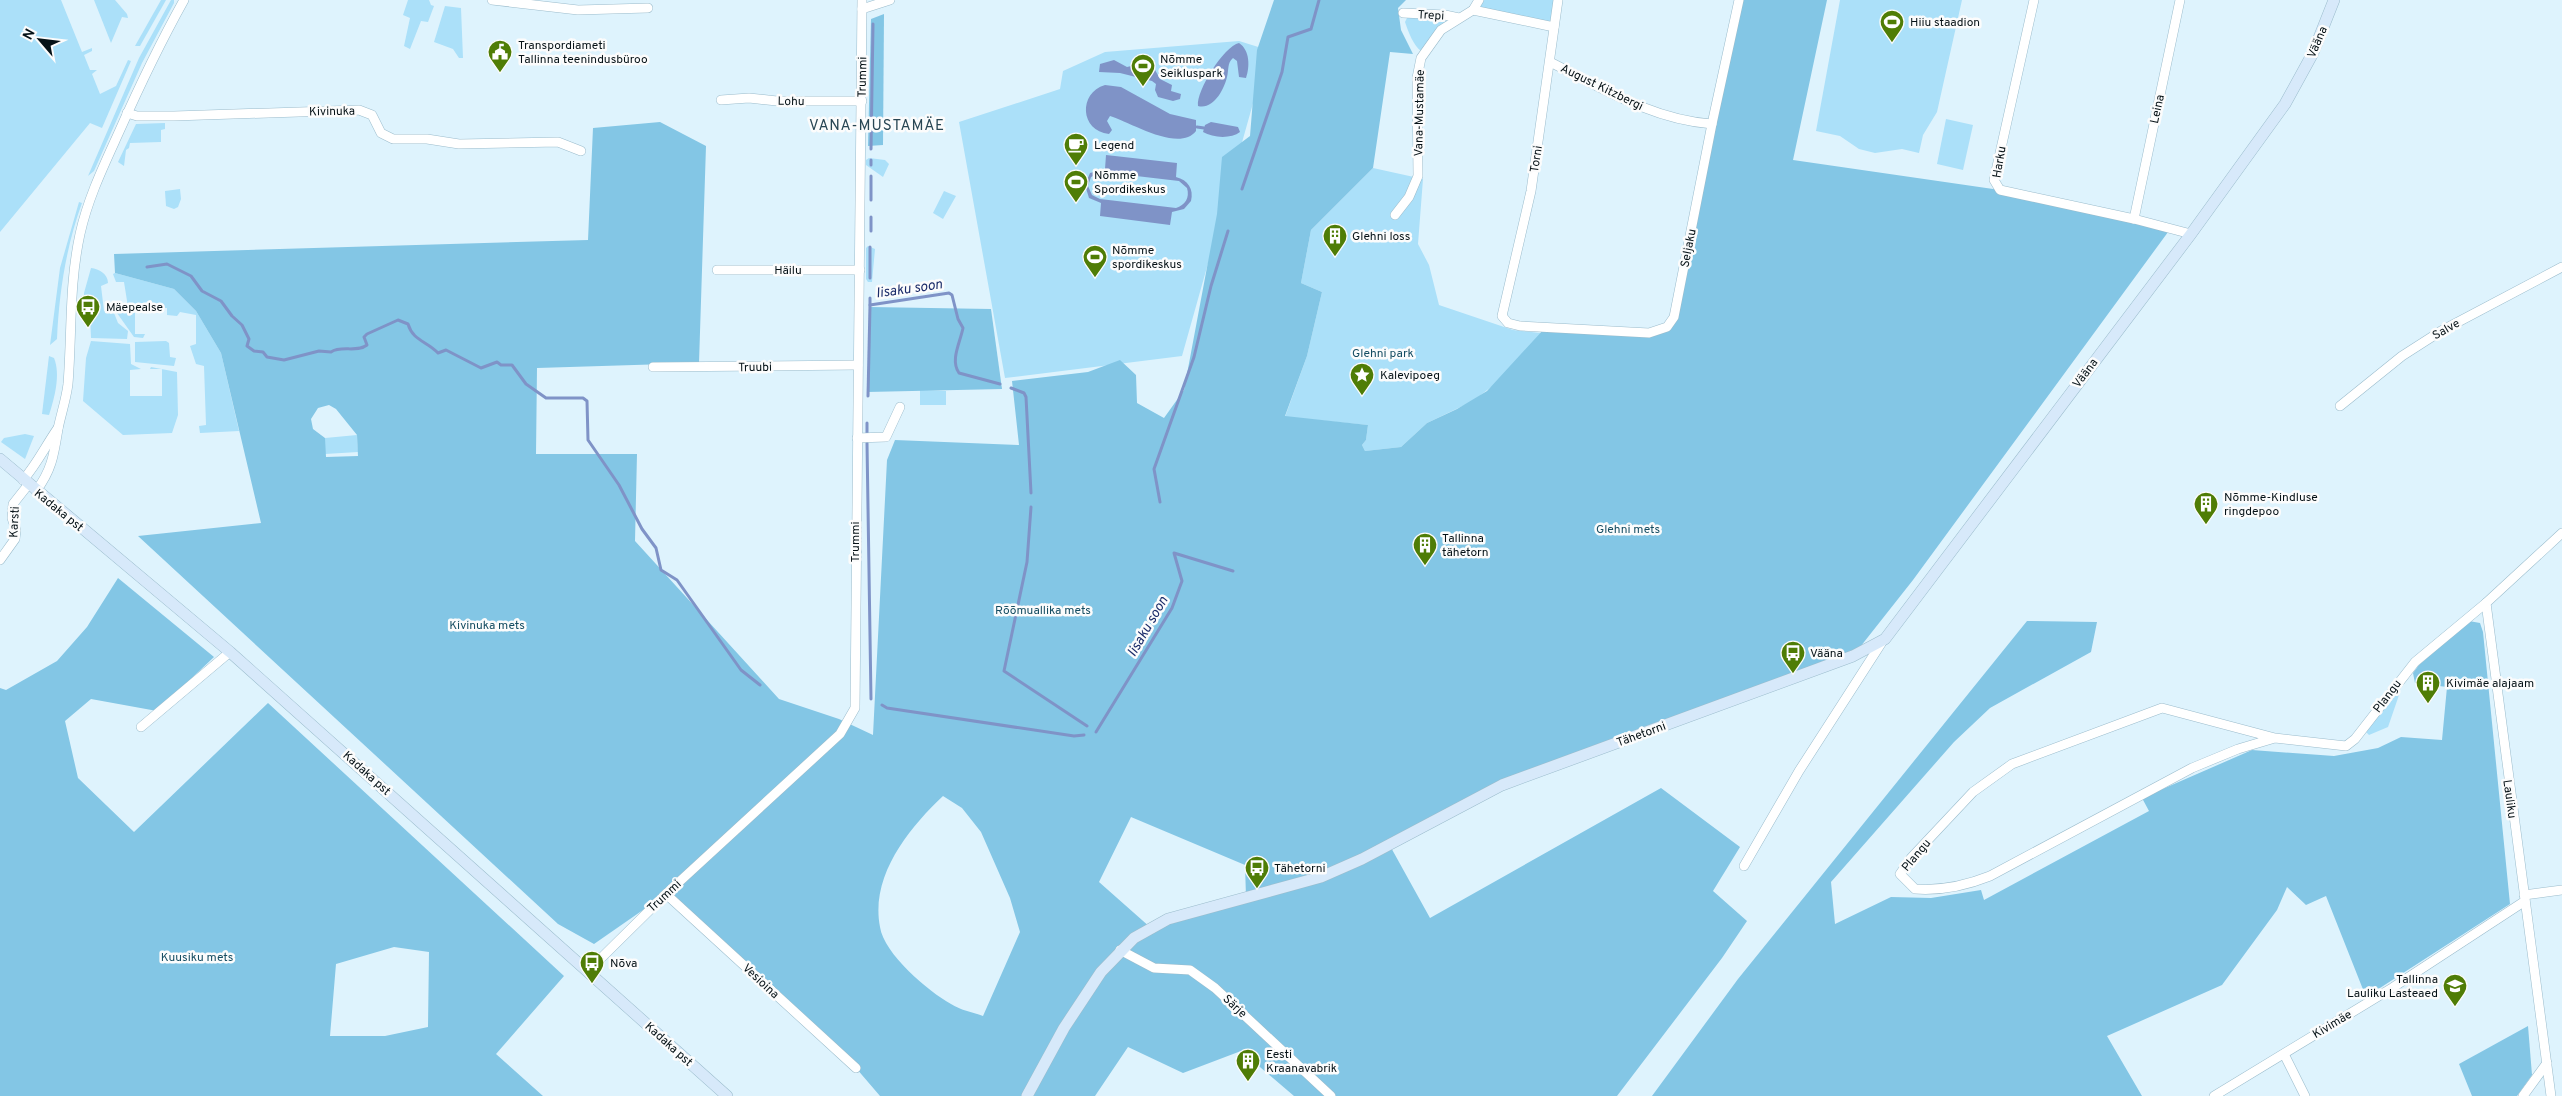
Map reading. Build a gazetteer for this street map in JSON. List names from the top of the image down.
{
  "streets": {
    "street": [
      "Trepi",
      "Vääna",
      "Trummi",
      "August Kitzbergi",
      "Lohu",
      "Leina",
      "Kivinuka",
      "Vana-Mustamäe",
      "Torni",
      "Harku",
      "Seljaku",
      "Häilu",
      "Salve",
      "Truubi",
      "Kadaka pst",
      "Karsti",
      "Plangu",
      "Tähetorni",
      "Lauliku",
      "Vesioina",
      "Särje",
      "Kivimäe"
    ]
  },
  "crossings": [
    ["Trepi", "Vana-Mustamäe"],
    ["Vääna", "Harku"],
    ["Vääna", "Tähetorni"],
    ["Trummi", "Lohu"],
    ["Trummi", "Häilu"],
    ["Trummi", "Truubi"],
    ["Trummi", "Kadaka pst"],
    ["Trummi", "Vesioina"],
    ["August Kitzbergi", "Torni"],
    ["August Kitzbergi", "Seljaku"],
    ["Leina", "Harku"],
    ["Torni", "Seljaku"],
    ["Kadaka pst", "Karsti"],
    ["Plangu", "Lauliku"],
    ["Tähetorni", "Särje"],
    ["Lauliku", "Kivimäe"]
  ],
  "districts": ["VANA-MUSTAMÄE"],
  "water": ["Iisaku soon"],
  "parks": [
    "Glehni park",
    "Glehni mets",
    "Rõõmuallika mets",
    "Kivinuka mets",
    "Kuusiku mets"
  ],
  "places": {
    "sports": [
      "Hiiu staadion",
      "Nõmme Seikluspark",
      "Nõmme Spordikeskus",
      "Nõmme spordikeskus"
    ],
    "public building": ["Transpordiameti Tallinna teenindusbüroo"],
    "cafe": ["Legend"],
    "building": [
      "Glehni loss",
      "Nõmme-Kindluse ringdepoo",
      "Tallinna tähetorn",
      "Kivimäe alajaam",
      "Eesti Kraanavabrik"
    ],
    "bus stop": [
      "Mäepealse",
      "Vääna",
      "Tähetorni",
      "Nõva"
    ],
    "place": ["Kalevipoeg"],
    "school or university": ["Tallinna Lauliku Lasteaed"]
  },
  "north": "top left"
}
